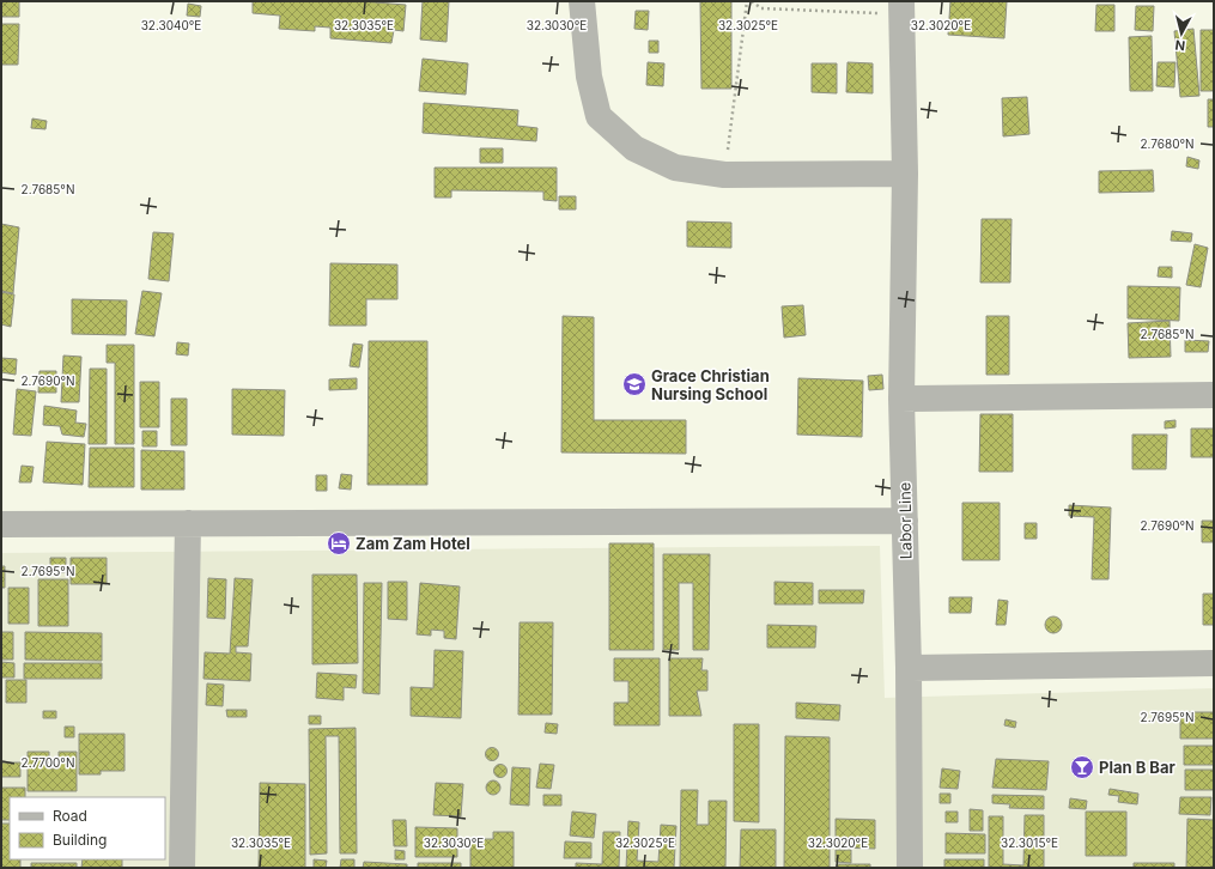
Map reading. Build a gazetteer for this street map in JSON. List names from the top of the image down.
{
  "streets": {
    "street": ["Labor Line"]
  },
  "places": {
    "school or university": ["Grace Christian Nursing School"],
    "hotel": ["Zam Zam Hotel"],
    "bar": ["Plan B Bar"]
  },
  "legend": ["Road", "Building"],
  "north": "bottom",
  "coordinates": [
    "32.3040°E",
    "32.3035°E",
    "32.3030°E",
    "32.3025°E",
    "32.3020°E",
    "2.7680°N",
    "2.7685°N",
    "2.7690°N",
    "2.7695°N",
    "2.7700°N",
    "32.3015°E"
  ]
}
